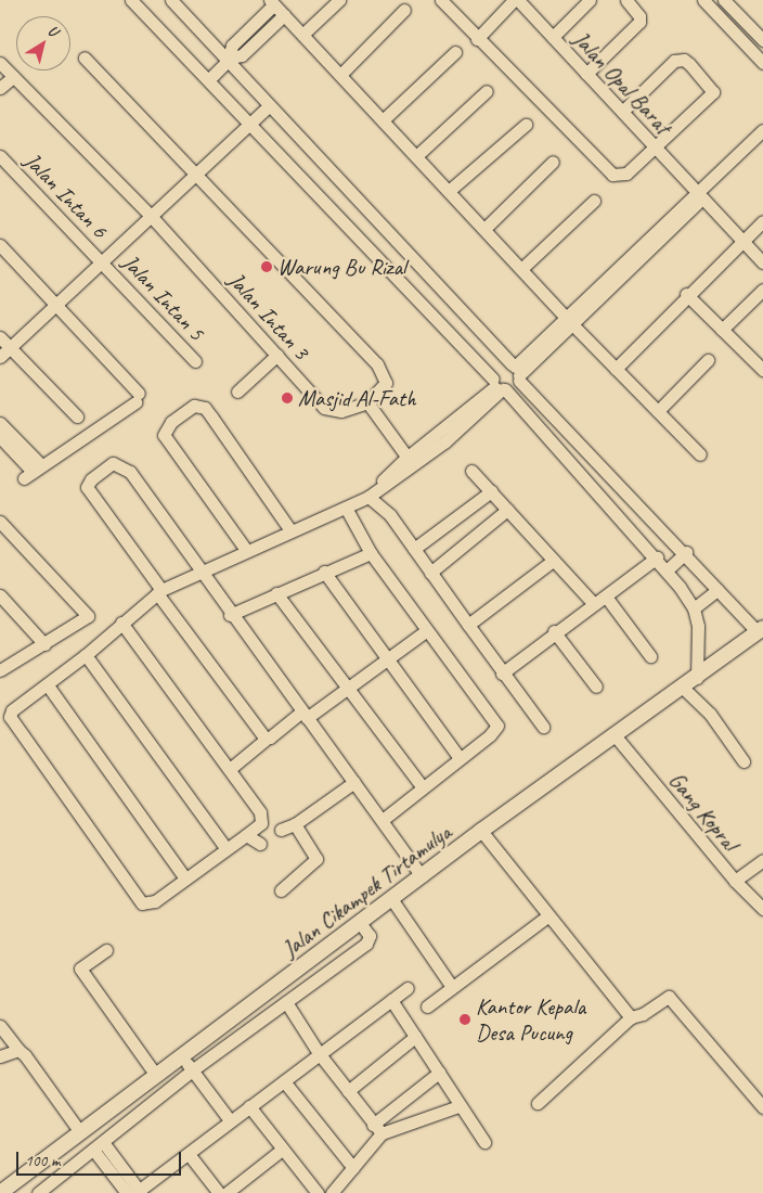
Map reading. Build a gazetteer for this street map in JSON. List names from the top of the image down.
{
  "streets": {
    "street": [
      "Jalan Opal Barat",
      "Jalan Intan 6",
      "Jalan Intan 5",
      "Jalan Intan 3",
      "Gang Kopral",
      "Jalan Cikampek Tirtamulya"
    ]
  },
  "crossings": [
    ["Jalan Intan 6", "Jalan Intan 5"],
    ["Gang Kopral", "Jalan Cikampek Tirtamulya"]
  ],
  "places": ["Warung Bu Rizal", "Masjid Al-Fath", "Kantor Kepala Desa Pucung"],
  "scale_bar": "100 m",
  "north": "top right"
}
